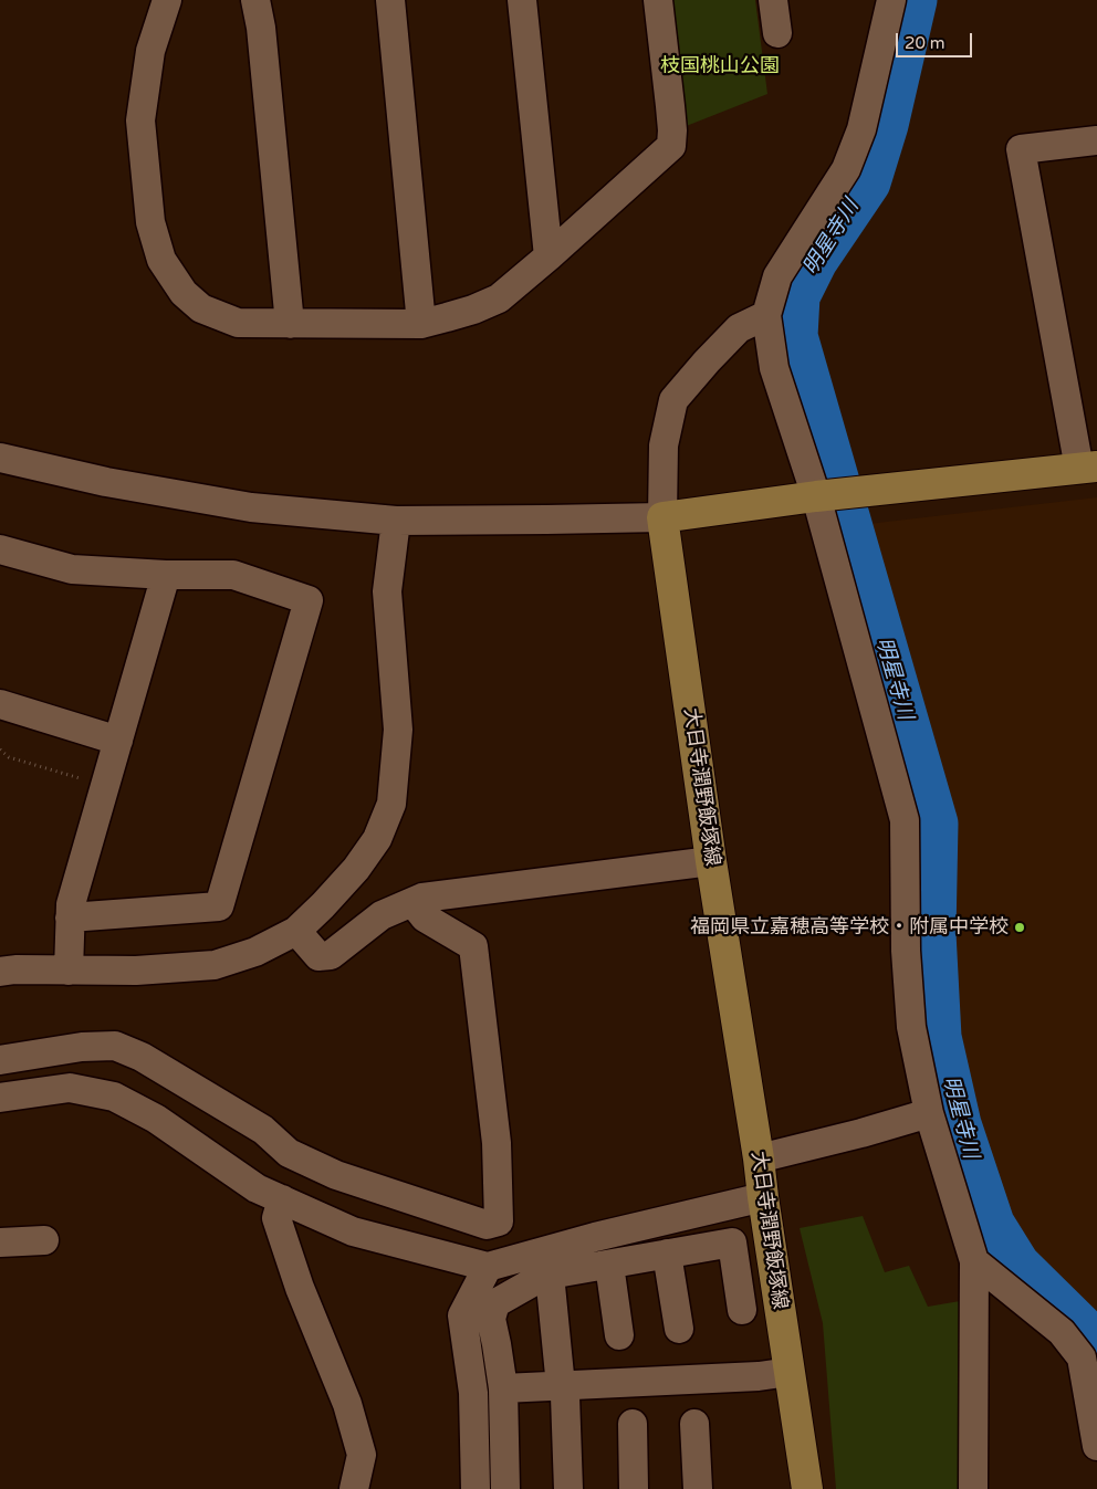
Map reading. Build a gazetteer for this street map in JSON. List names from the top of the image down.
{
  "streets": {
    "main road": ["大日寺潤野飯塚線"]
  },
  "water": ["明星寺川"],
  "parks": ["枝国桃山公園"],
  "places": ["福岡県立嘉穂高等学校・附属中学校"],
  "scale_bar": "20 m"
}
